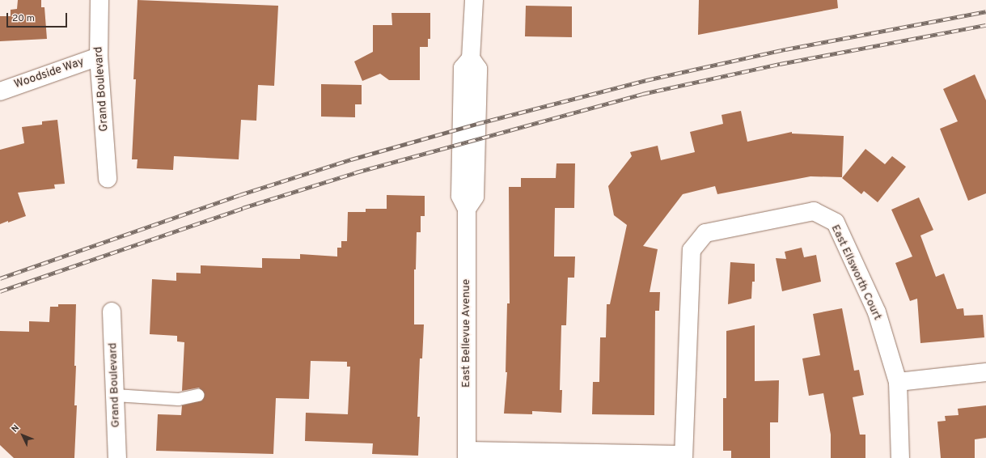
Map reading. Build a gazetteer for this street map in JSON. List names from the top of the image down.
{
  "streets": {
    "street": [
      "Woodside Way",
      "Grand Boulevard",
      "East Ellsworth Court",
      "East Bellevue Avenue"
    ]
  },
  "crossings": [
    ["Woodside Way", "Grand Boulevard"]
  ],
  "scale_bar": "20 m",
  "north": "top left"
}
